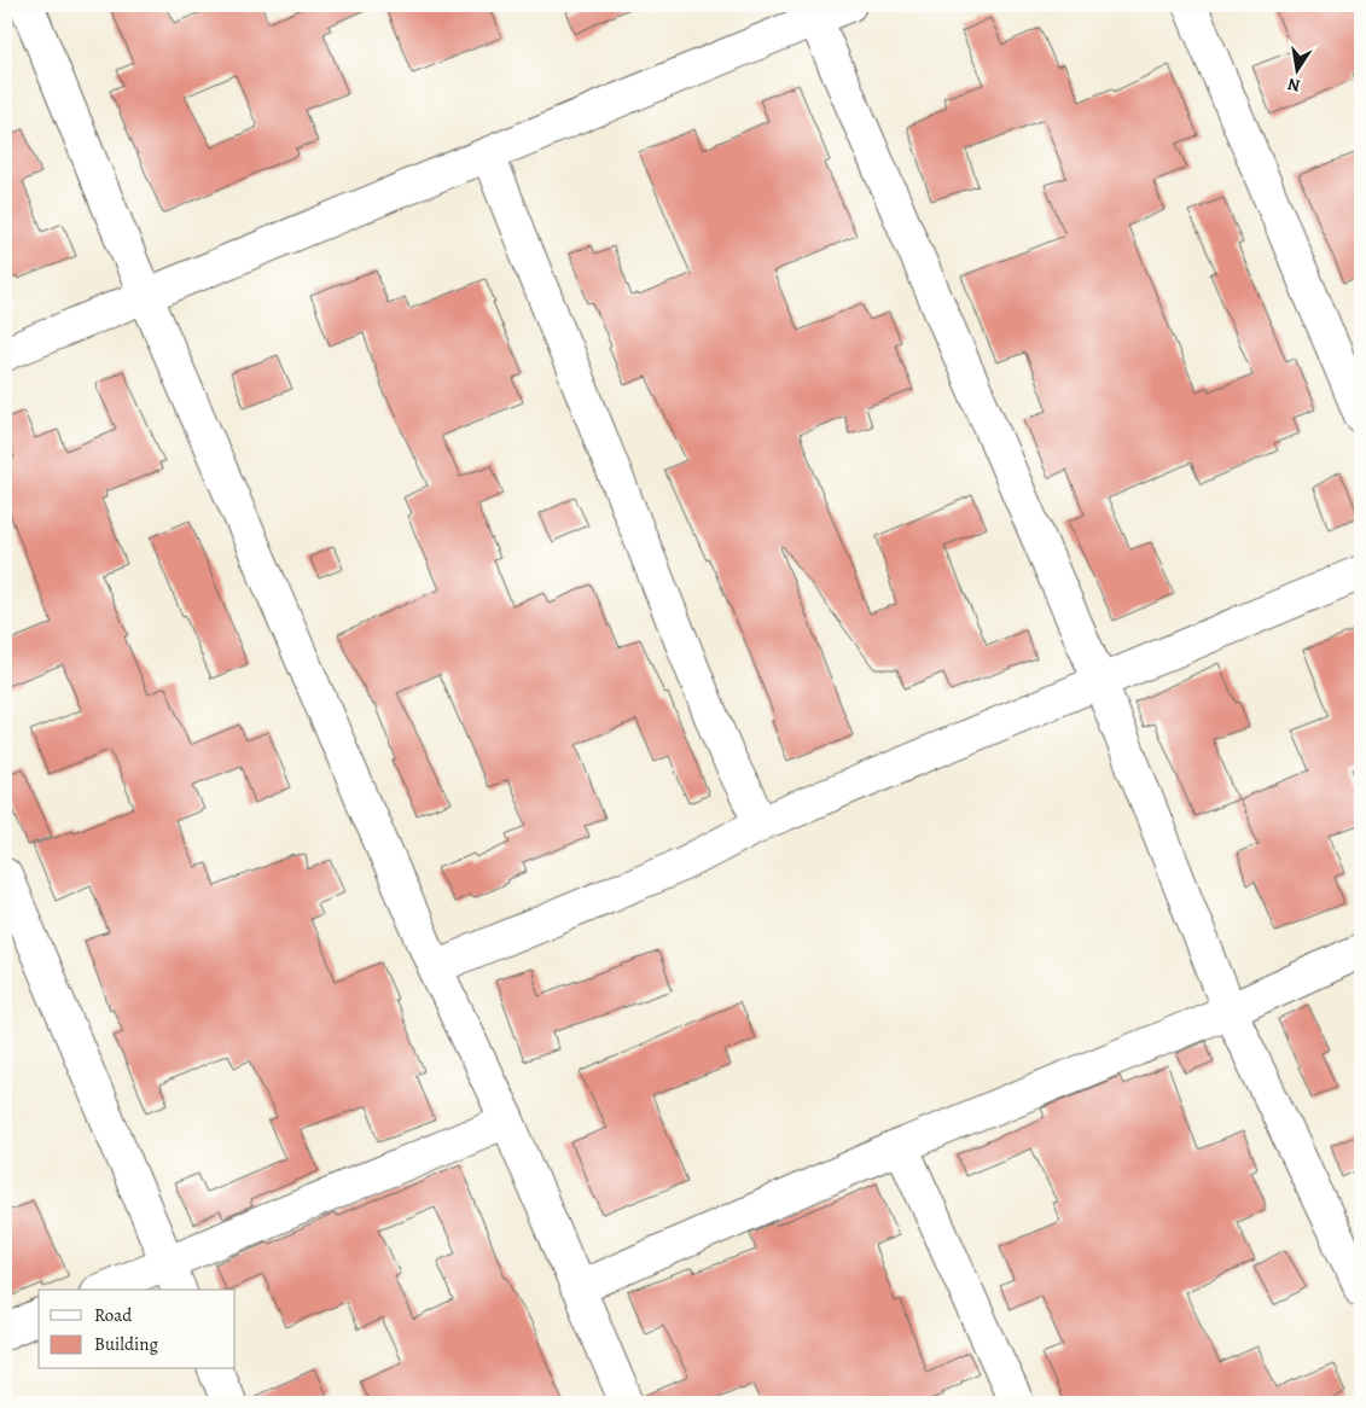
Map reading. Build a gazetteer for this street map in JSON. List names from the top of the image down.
{
  "legend": ["Road", "Building"],
  "north": "bottom"
}
